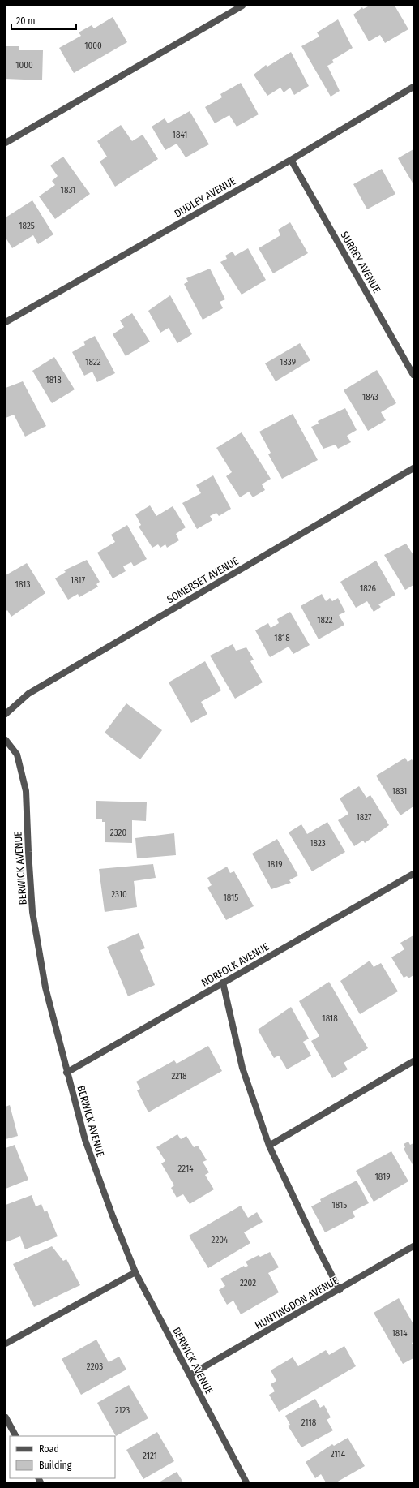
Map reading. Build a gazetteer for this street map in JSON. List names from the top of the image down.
{
  "streets": {
    "street": [
      "DUDLEY AVENUE",
      "SURREY AVENUE",
      "SOMERSET AVENUE",
      "BERWICK AVENUE",
      "NORFOLK AVENUE",
      "HUNTINGDON AVENUE"
    ]
  },
  "crossings": [
    ["DUDLEY AVENUE", "SURREY AVENUE"],
    ["BERWICK AVENUE", "NORFOLK AVENUE"],
    ["BERWICK AVENUE", "HUNTINGDON AVENUE"]
  ],
  "house_numbers": [
    "1000",
    "1000",
    "1841",
    "1831",
    "1825",
    "1822",
    "1839",
    "1818",
    "1843",
    "1817",
    "1813",
    "1826",
    "1822",
    "1818",
    "1831",
    "1827",
    "2320",
    "1823",
    "1819",
    "2310",
    "1815",
    "1818",
    "2218",
    "2214",
    "1819",
    "1815",
    "2204",
    "2202",
    "1814",
    "2203",
    "2123",
    "2118",
    "2114",
    "2121"
  ],
  "legend": ["Road", "Building"],
  "scale_bar": "20 m"
}
